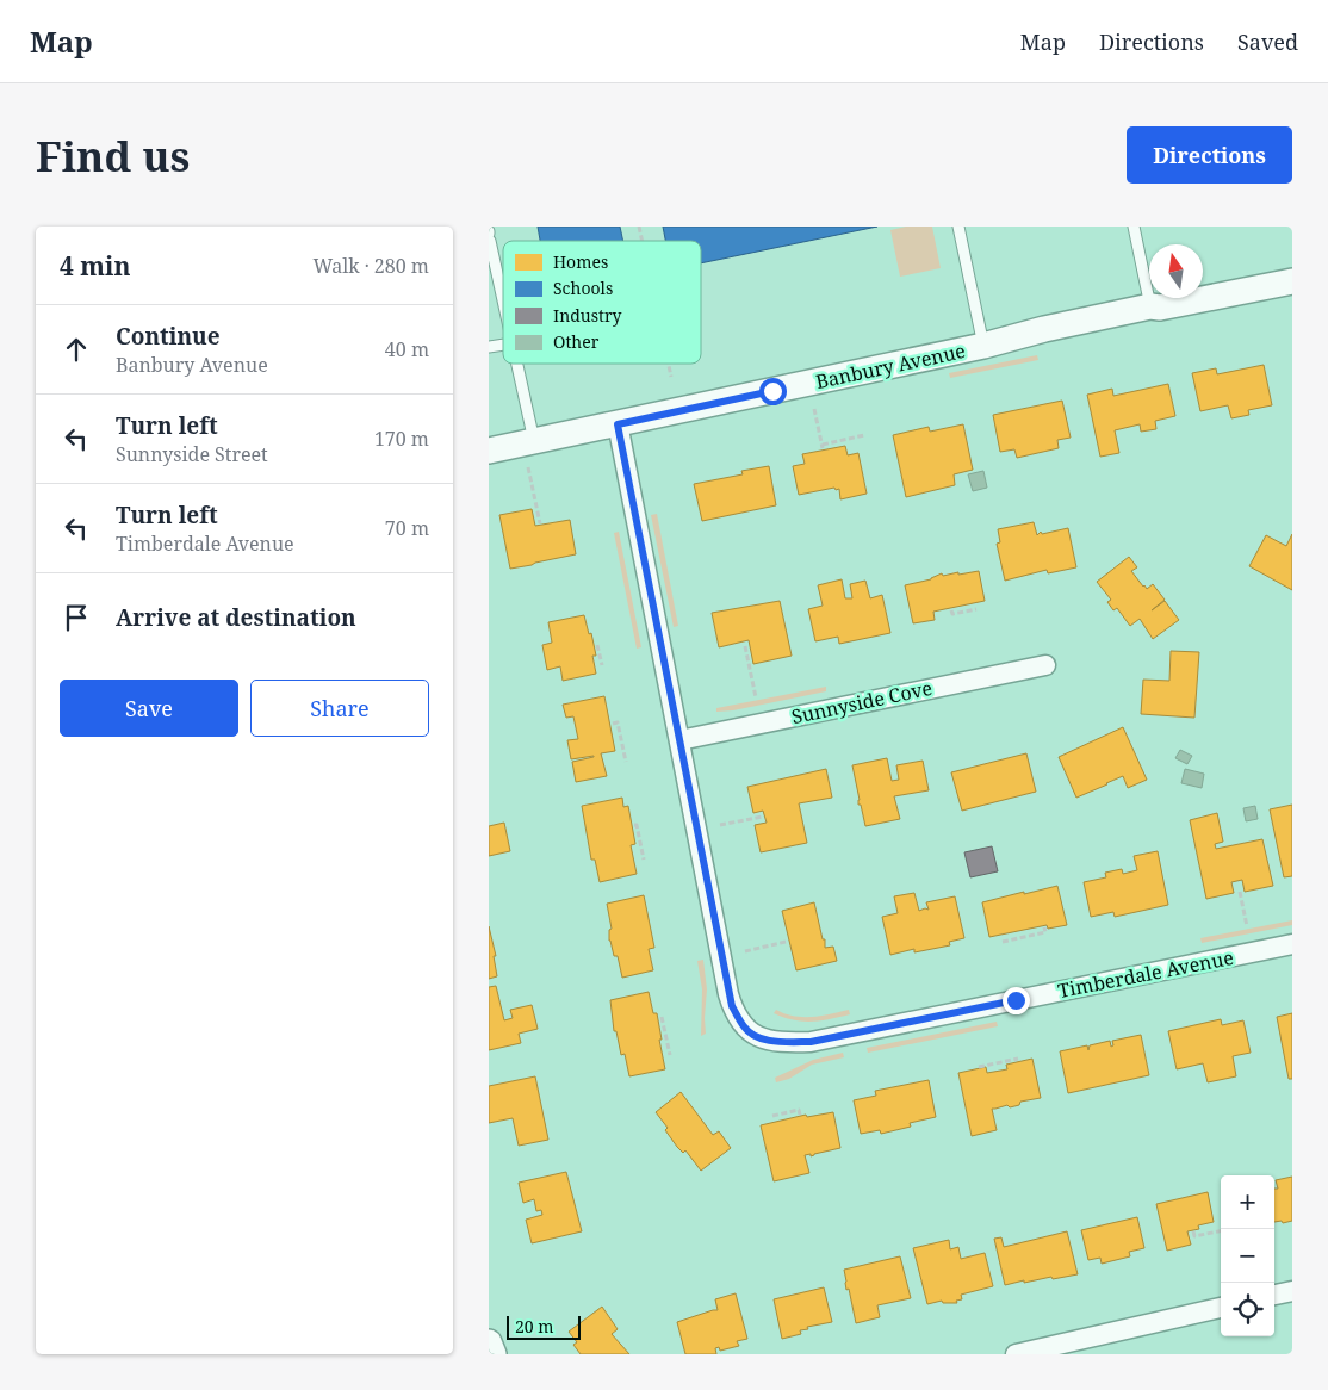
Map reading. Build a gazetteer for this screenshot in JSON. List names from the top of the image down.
{
  "streets": {
    "street": ["Banbury Avenue", "Sunnyside Cove", "Timberdale Avenue"]
  },
  "crossings": [
    ["Sunnyside Cove", "Timberdale Avenue"]
  ],
  "legend": [
    "Homes",
    "Schools",
    "Industry",
    "Other"
  ],
  "scale_bar": "20 m",
  "north": "top",
  "page": {
    "header": "Map",
    "nav": ["Map", "Directions", "Saved"],
    "buttons": [
      "Directions",
      ["Save", "Share"]
    ],
    "title": "Find us",
    "heading": ["4 min", "Walk · 280 m"],
    "list": [
      ["Continue", "Banbury Avenue", "40 m"],
      ["Turn left", "Sunnyside Street", "170 m"],
      ["Turn left", "Timberdale Avenue", "70 m"],
      "Arrive at destination"
    ],
    "map_buttons": ["+", "−"],
    "scale": "20 m"
  }
}
